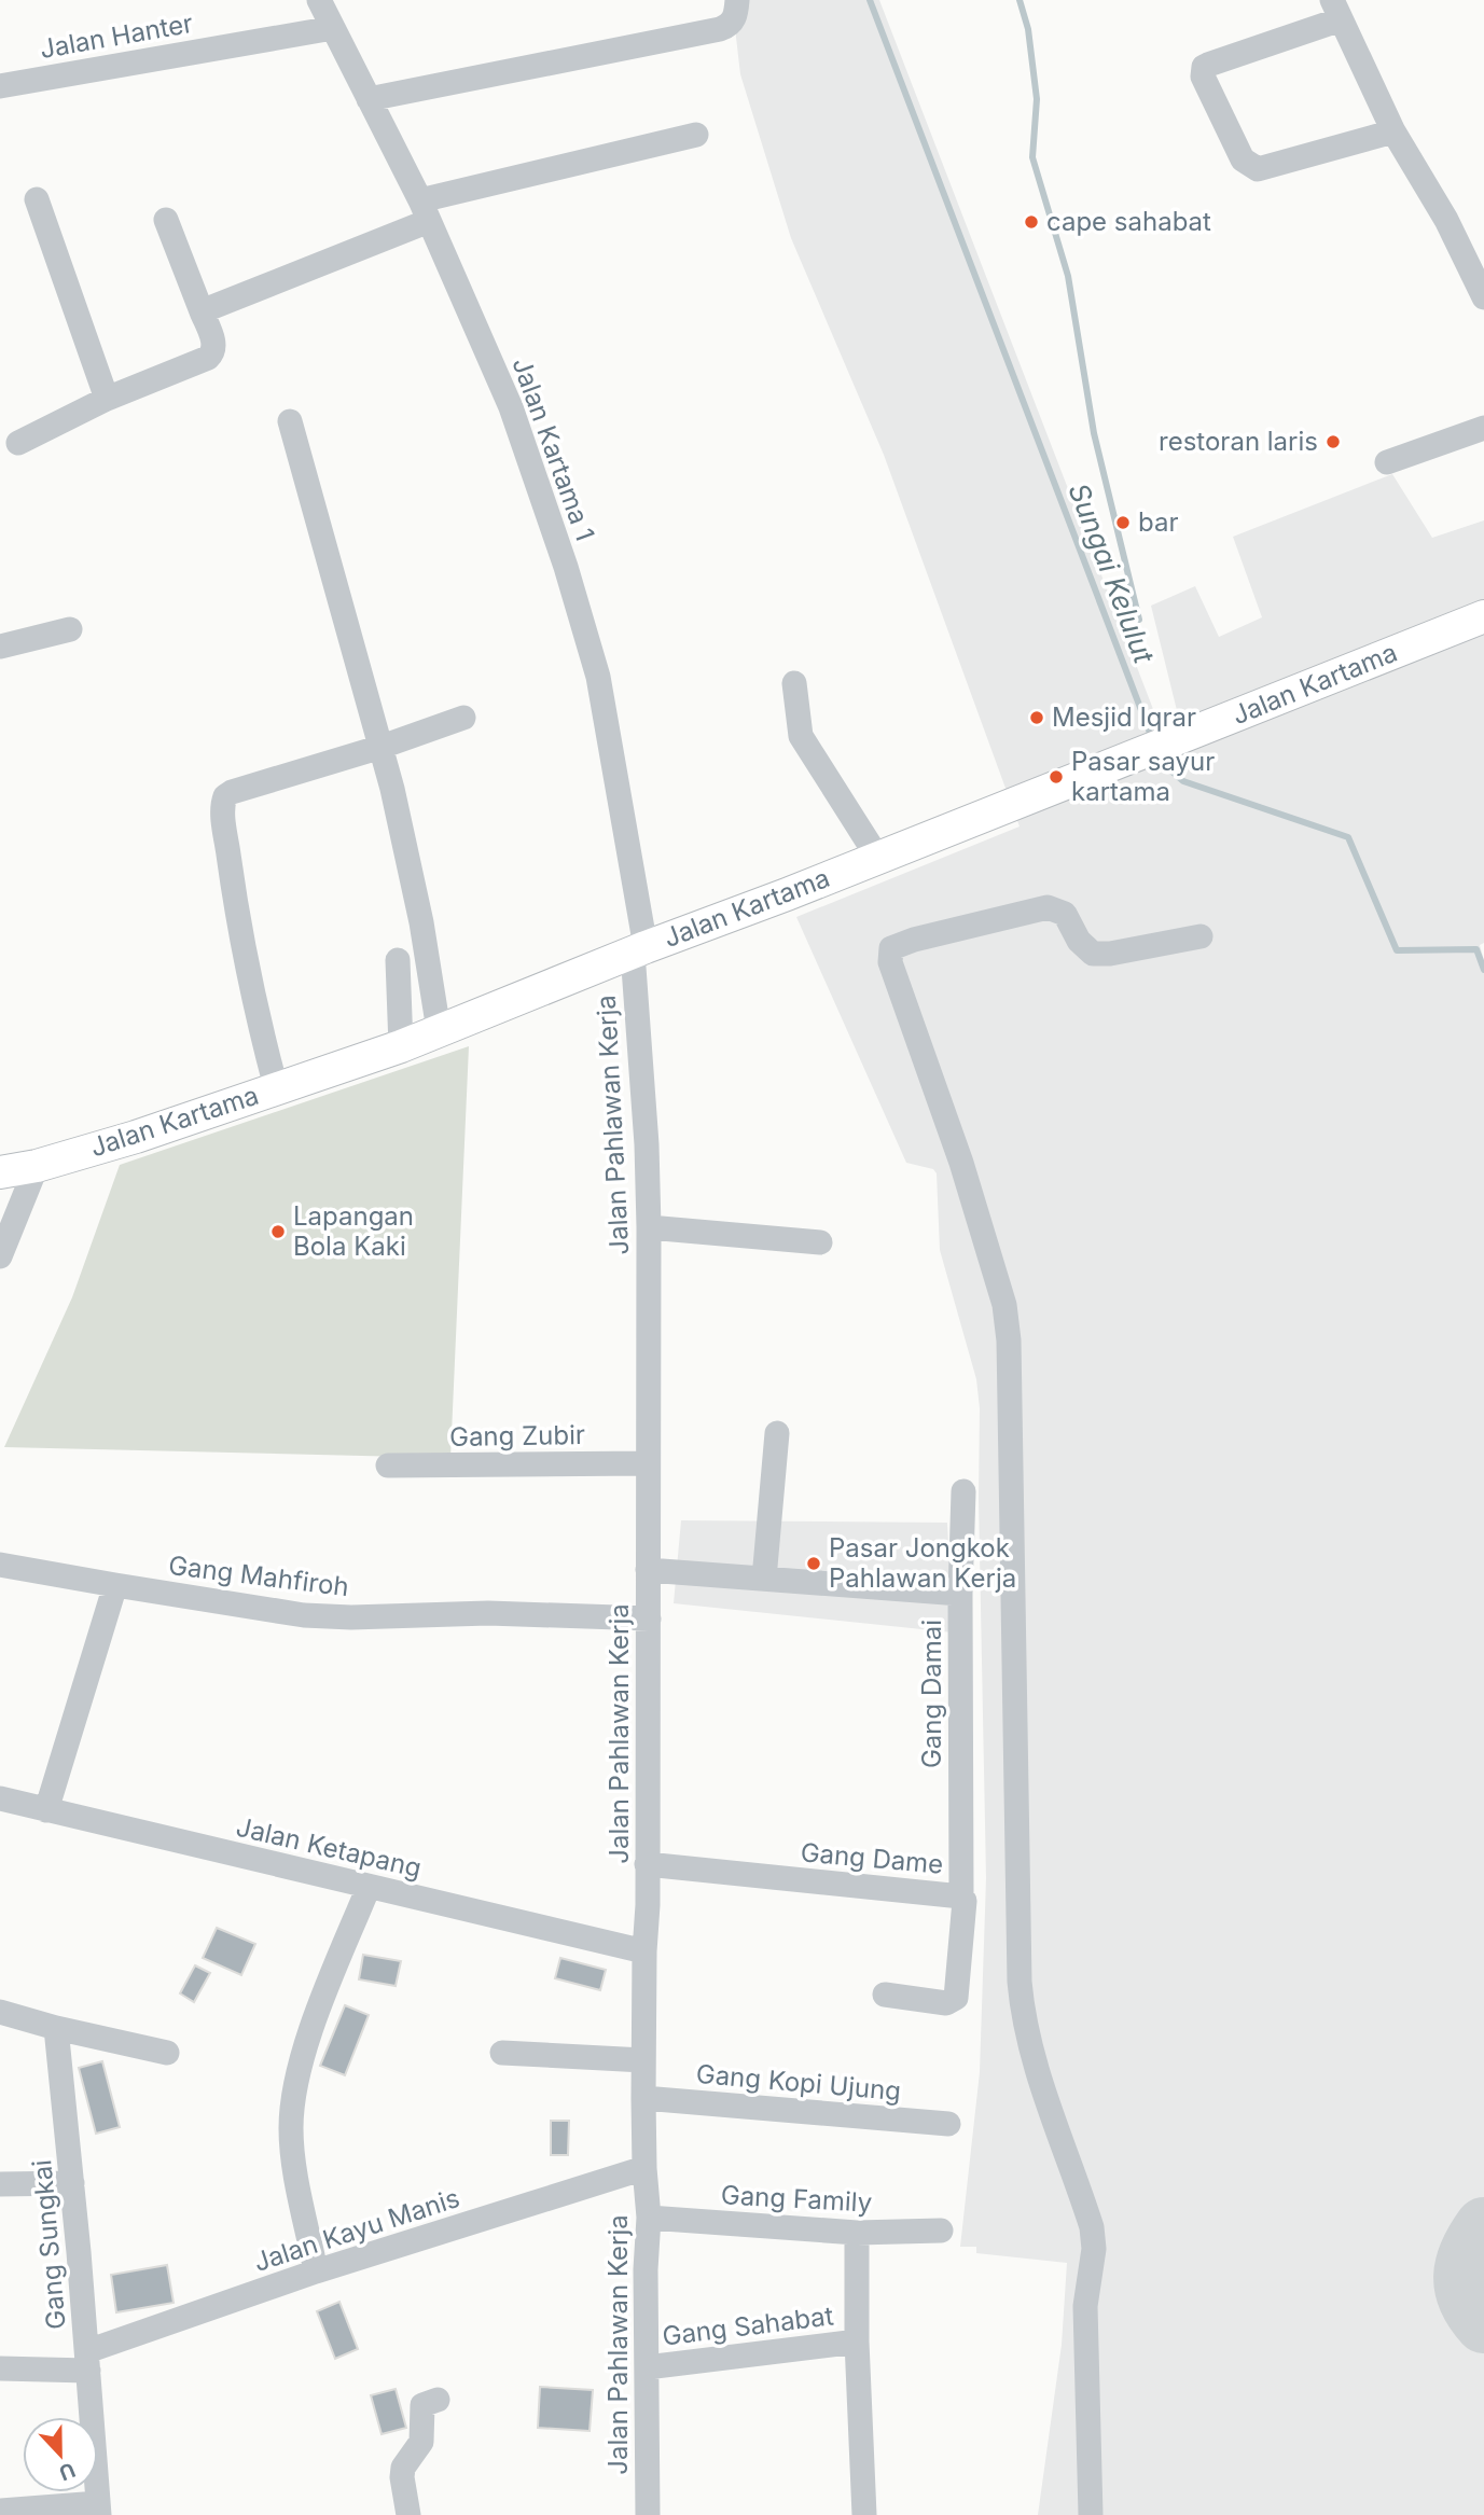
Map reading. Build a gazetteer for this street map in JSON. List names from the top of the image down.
{
  "streets": {
    "main road": ["Jalan Kartama"],
    "street": [
      "Jalan Hanter",
      "Jalan Kartama 1",
      "Jalan Pahlawan Kerja",
      "Gang Zubir",
      "Gang Mahfiroh",
      "Gang Damai",
      "Jalan Ketapang",
      "Gang Dame",
      "Gang Kopi Ujung",
      "Gang Family",
      "Jalan Kayu Manis",
      "Gang Sungkai",
      "Gang Sahabat"
    ]
  },
  "crossings": [
    ["Jalan Hanter", "Jalan Kartama 1"],
    ["Jalan Kartama 1", "Jalan Kartama"],
    ["Jalan Kartama 1", "Jalan Pahlawan Kerja"],
    ["Jalan Kartama", "Jalan Pahlawan Kerja"],
    ["Jalan Pahlawan Kerja", "Gang Zubir"],
    ["Jalan Pahlawan Kerja", "Gang Mahfiroh"],
    ["Jalan Pahlawan Kerja", "Jalan Ketapang"],
    ["Jalan Pahlawan Kerja", "Gang Dame"],
    ["Jalan Pahlawan Kerja", "Gang Kopi Ujung"],
    ["Jalan Pahlawan Kerja", "Gang Family"],
    ["Jalan Pahlawan Kerja", "Jalan Kayu Manis"],
    ["Jalan Pahlawan Kerja", "Gang Sahabat"],
    ["Gang Damai", "Gang Dame"],
    ["Jalan Kayu Manis", "Gang Sungkai"]
  ],
  "water": ["Sungai Kelulut"],
  "places": [
    "cape sahabat",
    "restoran laris",
    "bar",
    "Mesjid Iqrar",
    "Pasar sayur kartama",
    "Lapangan Bola Kaki",
    "Pasar Jongkok Pahlawan Kerja"
  ],
  "north": "bottom"
}
